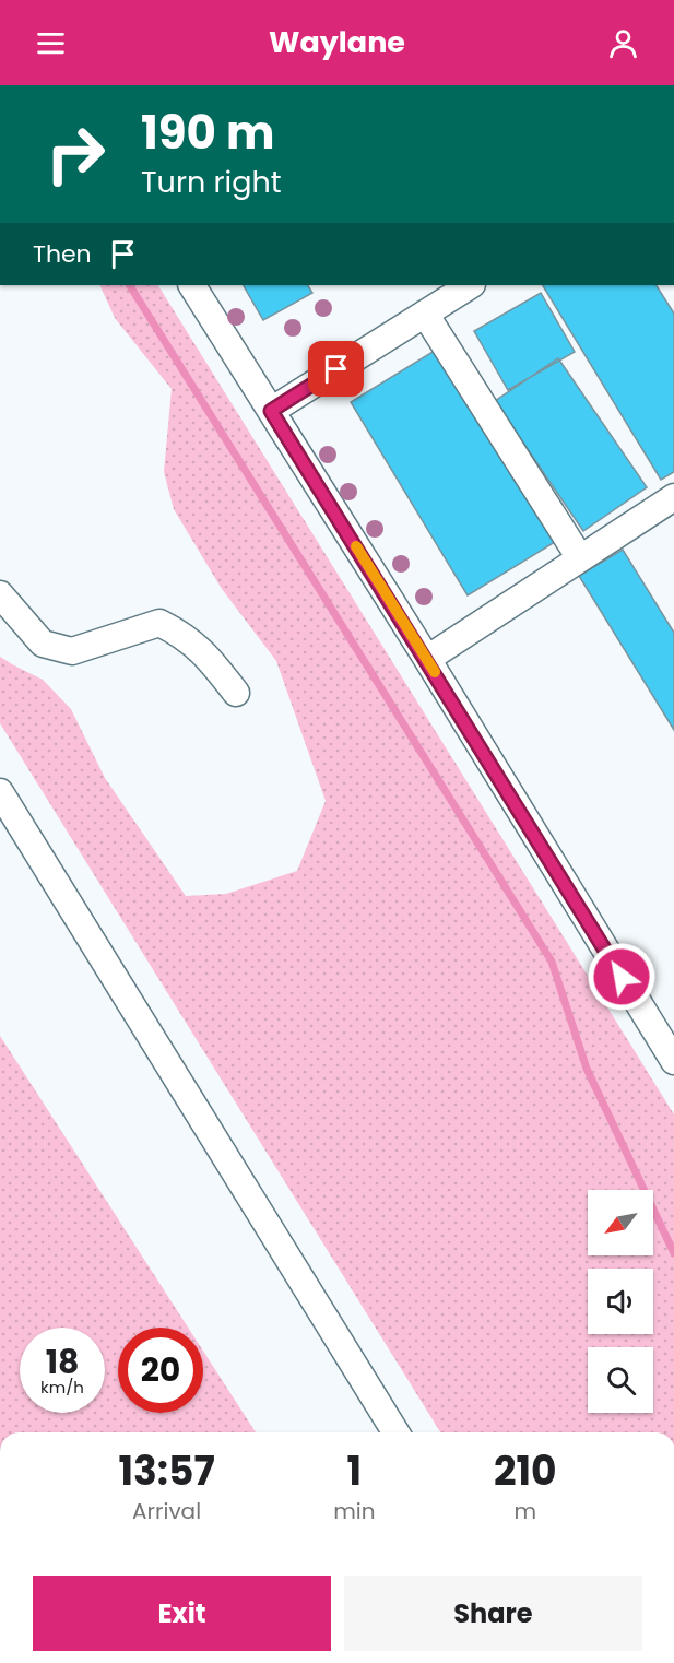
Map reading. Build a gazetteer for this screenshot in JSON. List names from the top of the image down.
{
  "north": "bottom left",
  "page": {
    "header": "Waylane",
    "turn": ["190 m", "Turn right"],
    "then": "Then",
    "speed": "18 km/h",
    "limit": "20",
    "eta": [
      "13:57",
      "Arrival",
      "1",
      "min",
      "210",
      "m"
    ],
    "buttons": ["Exit", "Share"]
  }
}
